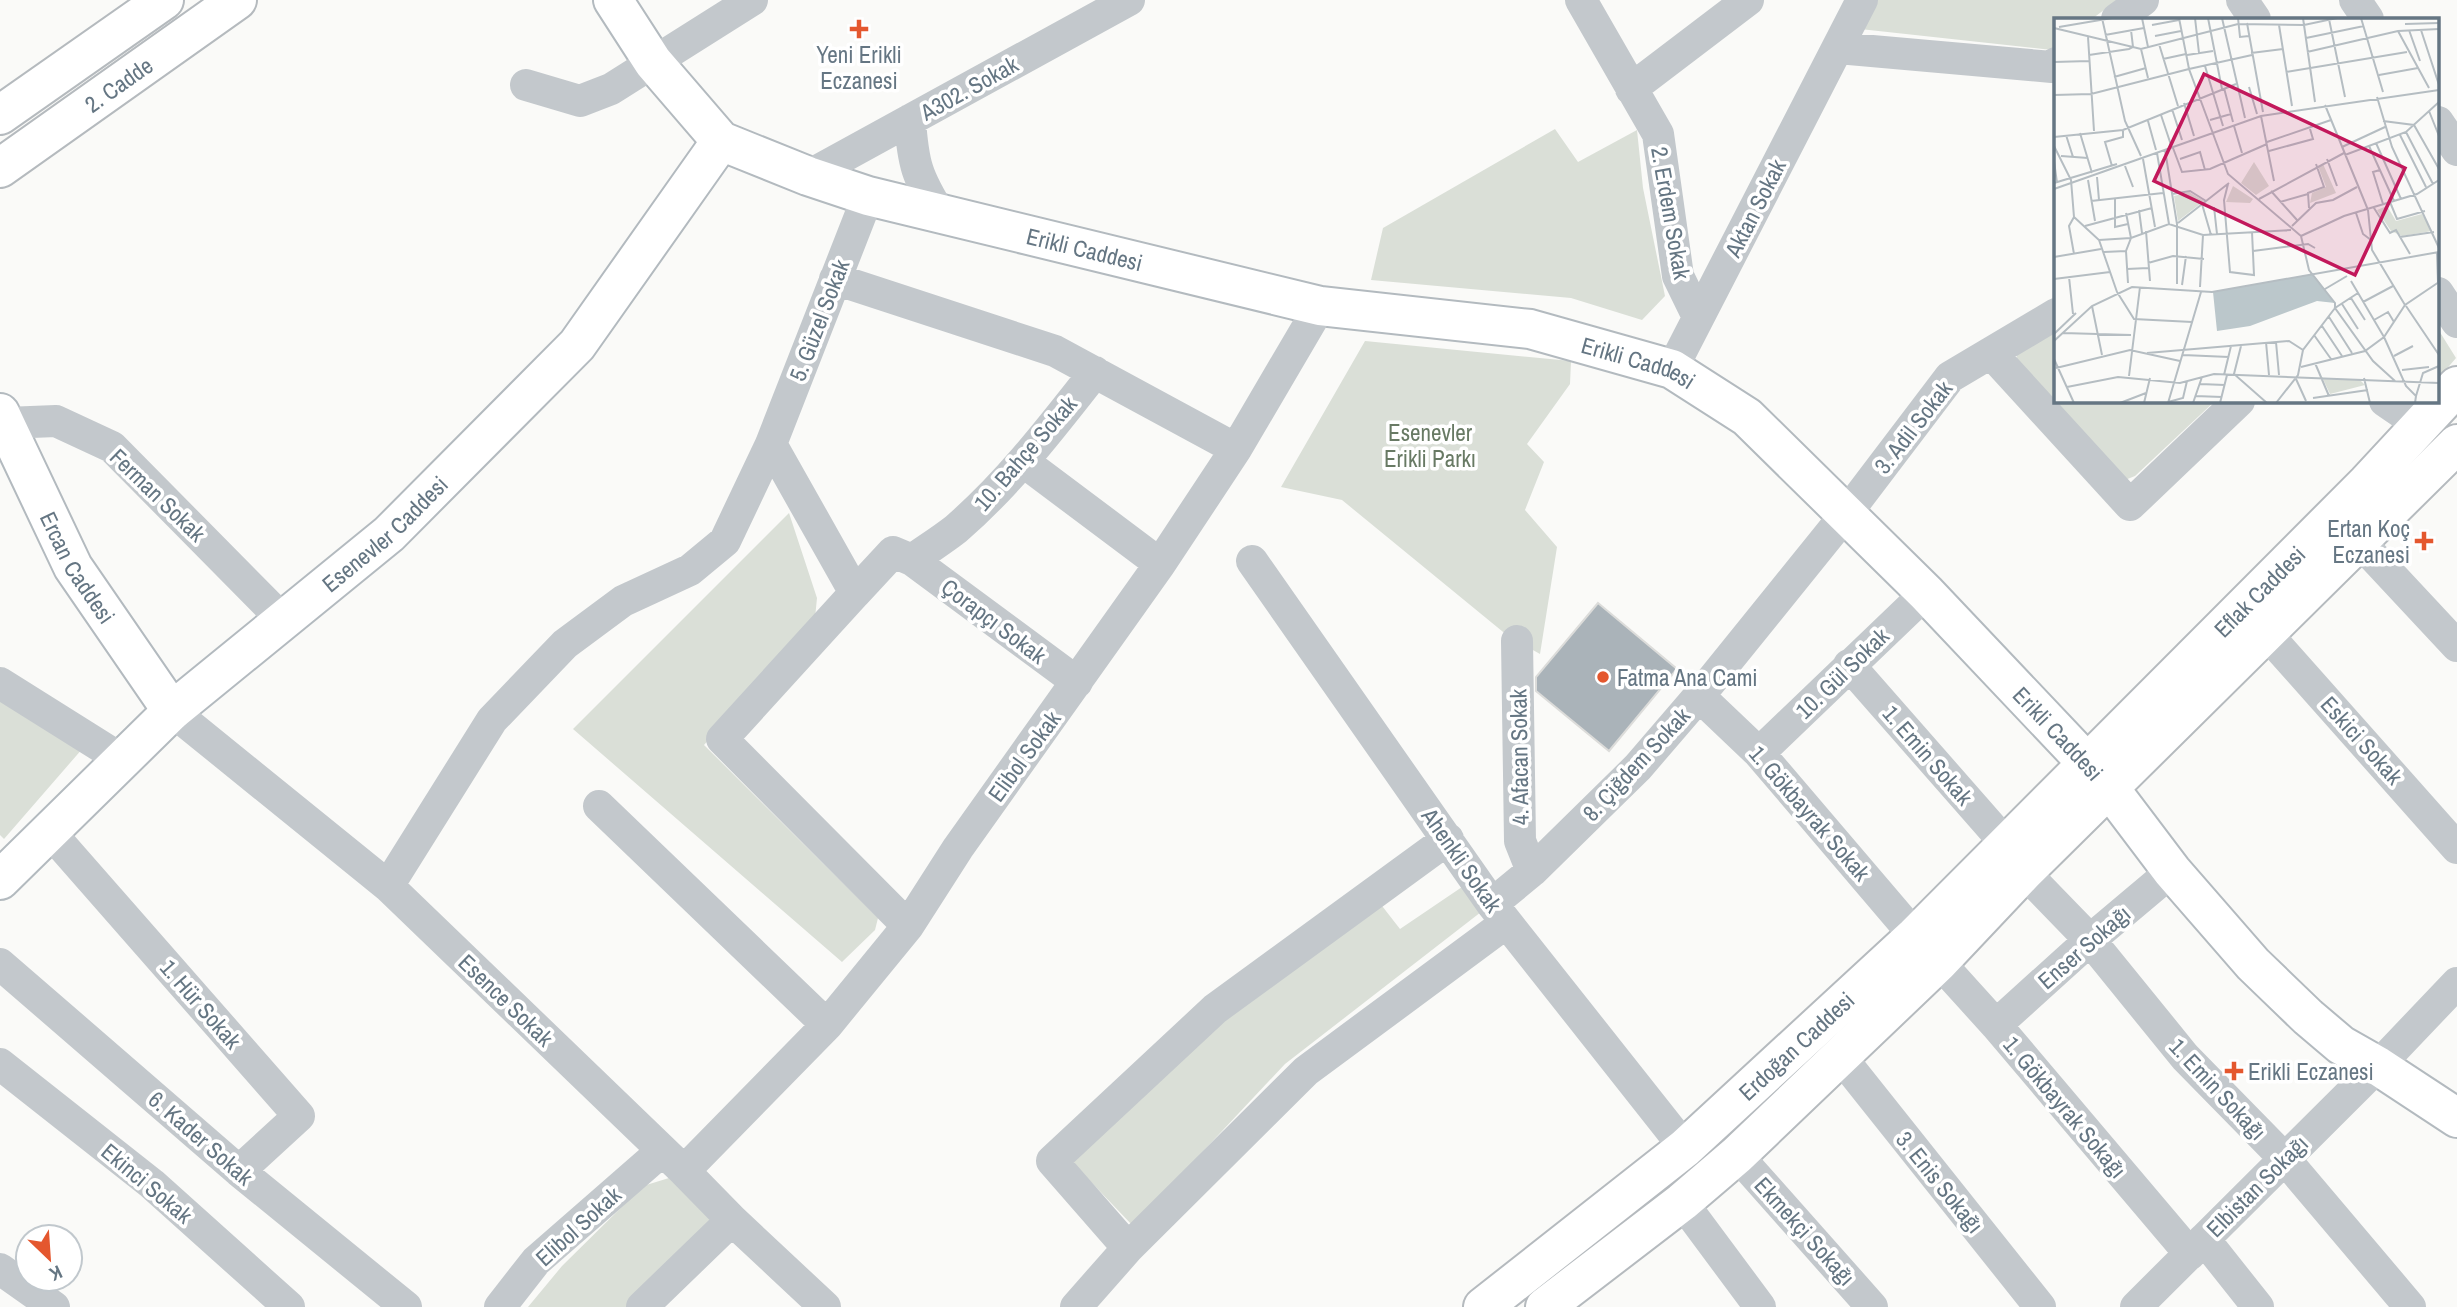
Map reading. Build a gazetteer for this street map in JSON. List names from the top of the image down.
{
  "streets": {
    "main road": [
      "2. Cadde",
      "Erikli Caddesi",
      "Esenevler Caddesi",
      "Ercan Caddesi",
      "Eflak Caddesi",
      "Erdoğan Caddesi"
    ],
    "street": [
      "A302. Sokak",
      "Aktan Sokak",
      "2. Erdem Sokak",
      "5. Güzel Sokak",
      "3. Adil Sokak",
      "10. Bahçe Sokak",
      "Ferman Sokak",
      "Çorapçı Sokak",
      "10. Gül Sokak",
      "Eskici Sokak",
      "1. Emin Sokak",
      "Elibol Sokak",
      "4. Afacan Sokak",
      "8. Çiğdem Sokak",
      "1. Gökbayrak Sokak",
      "Ahenkli Sokak",
      "Enser Sokağı",
      "Esence Sokak",
      "1. Hür Sokak",
      "1. Emin Sokağı",
      "1. Gökbayrak Sokağı",
      "6. Kader Sokak",
      "3. Enis Sokağı",
      "Ekinci Sokak",
      "Elbistan Sokağı",
      "Ekmekçi Sokağı"
    ]
  },
  "crossings": [
    ["A302. Sokak", "Erikli Caddesi"],
    ["Aktan Sokak", "2. Erdem Sokak"],
    ["Aktan Sokak", "Erikli Caddesi"],
    ["Erikli Caddesi", "5. Güzel Sokak"],
    ["Erikli Caddesi", "3. Adil Sokak"],
    ["Erikli Caddesi", "Esenevler Caddesi"],
    ["Erikli Caddesi", "Eflak Caddesi"],
    ["Erikli Caddesi", "10. Gül Sokak"],
    ["Erikli Caddesi", "Elibol Sokak"],
    ["Erikli Caddesi", "8. Çiğdem Sokak"],
    ["Erikli Caddesi", "Enser Sokağı"],
    ["Erikli Caddesi", "Erdoğan Caddesi"],
    ["Erikli Caddesi", "Elbistan Sokağı"],
    ["5. Güzel Sokak", "10. Bahçe Sokak"],
    ["5. Güzel Sokak", "Esence Sokak"],
    ["3. Adil Sokak", "8. Çiğdem Sokak"],
    ["10. Bahçe Sokak", "Çorapçı Sokak"],
    ["10. Bahçe Sokak", "Elibol Sokak"],
    ["Ferman Sokak", "Esenevler Caddesi"],
    ["Ferman Sokak", "Ercan Caddesi"],
    ["Esenevler Caddesi", "Ercan Caddesi"],
    ["Esenevler Caddesi", "Esence Sokak"],
    ["Esenevler Caddesi", "1. Hür Sokak"],
    ["Ercan Caddesi", "Esence Sokak"],
    ["Eflak Caddesi", "Eskici Sokak"],
    ["Eflak Caddesi", "Erdoğan Caddesi"],
    ["Çorapçı Sokak", "Elibol Sokak"],
    ["10. Gül Sokak", "1. Emin Sokak"],
    ["10. Gül Sokak", "1. Gökbayrak Sokak"],
    ["1. Emin Sokak", "Erdoğan Caddesi"],
    ["1. Emin Sokak", "1. Emin Sokağı"],
    ["Elibol Sokak", "Esence Sokak"],
    ["4. Afacan Sokak", "8. Çiğdem Sokak"],
    ["8. Çiğdem Sokak", "1. Gökbayrak Sokak"],
    ["8. Çiğdem Sokak", "Ahenkli Sokak"],
    ["1. Gökbayrak Sokak", "Erdoğan Caddesi"],
    ["1. Gökbayrak Sokak", "1. Gökbayrak Sokağı"],
    ["Ahenkli Sokak", "Erdoğan Caddesi"],
    ["Enser Sokağı", "1. Emin Sokağı"],
    ["Enser Sokağı", "1. Gökbayrak Sokağı"],
    ["1. Hür Sokak", "6. Kader Sokak"],
    ["Erdoğan Caddesi", "1. Emin Sokağı"],
    ["Erdoğan Caddesi", "1. Gökbayrak Sokağı"],
    ["Erdoğan Caddesi", "3. Enis Sokağı"],
    ["Erdoğan Caddesi", "Ekmekçi Sokağı"],
    ["1. Emin Sokağı", "Elbistan Sokağı"],
    ["1. Gökbayrak Sokağı", "Elbistan Sokağı"]
  ],
  "parks": ["Esenevler Erikli Parkı"],
  "places": {
    "health": ["Yeni Erikli Eczanesi", "Ertan Koç Eczanesi", "Erikli Eczanesi"],
    "other": ["Fatma Ana Cami"]
  },
  "north": "bottom right"
}
